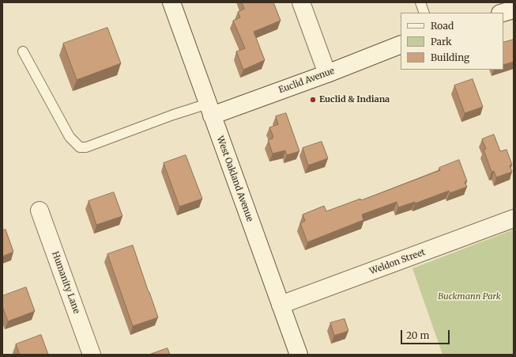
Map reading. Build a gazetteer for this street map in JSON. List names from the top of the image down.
{
  "streets": {
    "street": [
      "Euclid Avenue",
      "West Oakland Avenue",
      "Weldon Street",
      "Humanity Lane"
    ]
  },
  "crossings": [
    ["Euclid Avenue", "West Oakland Avenue"],
    ["West Oakland Avenue", "Weldon Street"]
  ],
  "parks": ["Buckmann Park"],
  "places": ["Euclid & Indiana"],
  "legend": ["Road", "Park", "Building"],
  "scale_bar": "20 m"
}
